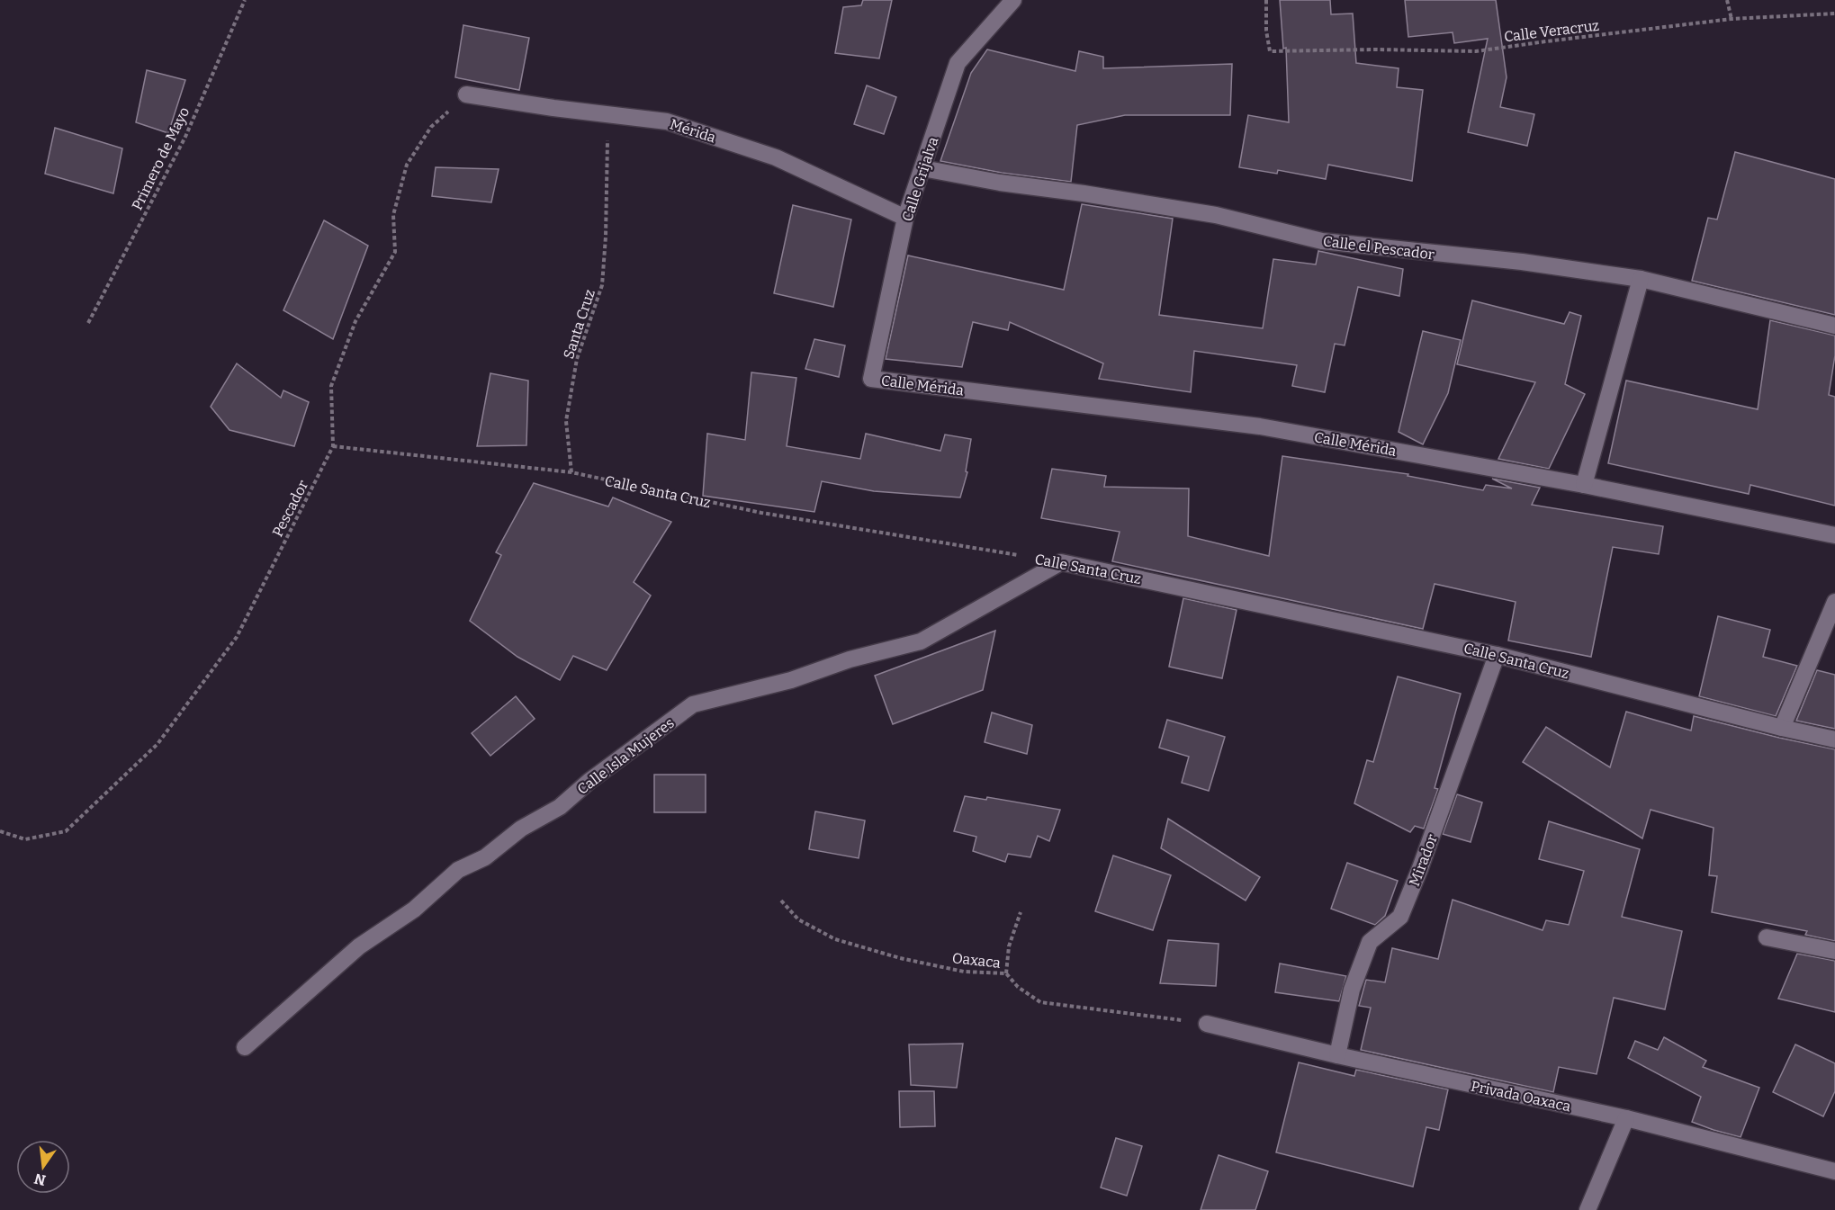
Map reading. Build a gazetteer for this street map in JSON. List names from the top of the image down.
{
  "streets": {
    "street": [
      "Mérida",
      "Calle Grijalva",
      "Calle el Pescador",
      "Calle Mérida",
      "Calle Santa Cruz",
      "Calle Isla Mujeres",
      "Mirador",
      "Privada Oaxaca"
    ],
    "path": [
      "Calle Veracruz",
      "Primero de Mayo",
      "Santa Cruz",
      "Pescador",
      "Oaxaca"
    ]
  },
  "crossings": [
    ["Mérida", "Calle Grijalva"],
    ["Mérida", "Santa Cruz"],
    ["Mérida", "Pescador"],
    ["Calle Grijalva", "Calle el Pescador"],
    ["Calle Grijalva", "Calle Mérida"],
    ["Santa Cruz", "Calle Santa Cruz"],
    ["Calle Santa Cruz", "Pescador"],
    ["Calle Santa Cruz", "Calle Isla Mujeres"],
    ["Calle Santa Cruz", "Mirador"],
    ["Mirador", "Privada Oaxaca"],
    ["Oaxaca", "Privada Oaxaca"]
  ],
  "north": "bottom"
}
